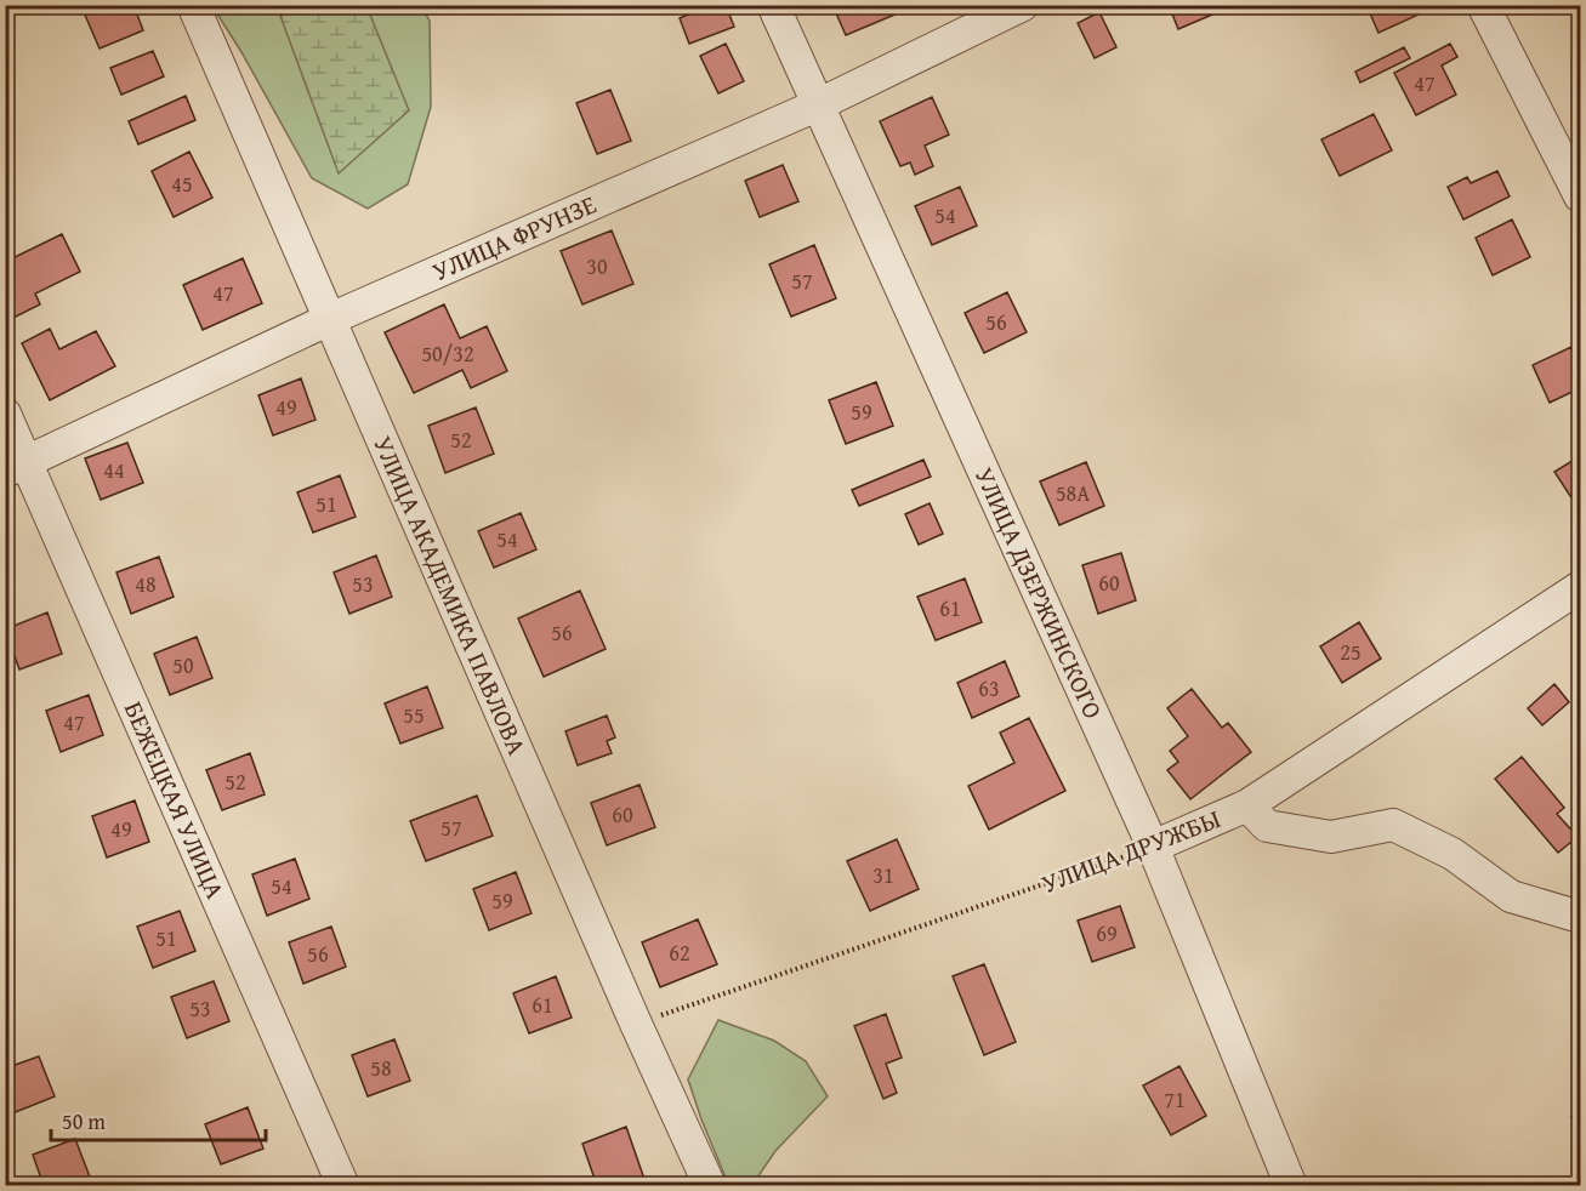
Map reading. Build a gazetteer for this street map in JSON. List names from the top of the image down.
{
  "streets": {
    "street": [
      "УЛИЦА ФРУНЗЕ",
      "УЛИЦА ДЗЕРЖИНСКОГО",
      "УЛИЦА АКАДЕМИКА ПАВЛОВА",
      "БЕЖЕЦКАЯ УЛИЦА",
      "УЛИЦА ДРУЖБЫ"
    ]
  },
  "crossings": [
    ["УЛИЦА ФРУНЗЕ", "УЛИЦА ДЗЕРЖИНСКОГО"],
    ["УЛИЦА ФРУНЗЕ", "УЛИЦА АКАДЕМИКА ПАВЛОВА"],
    ["УЛИЦА ФРУНЗЕ", "БЕЖЕЦКАЯ УЛИЦА"],
    ["УЛИЦА ДЗЕРЖИНСКОГО", "УЛИЦА ДРУЖБЫ"],
    ["УЛИЦА АКАДЕМИКА ПАВЛОВА", "УЛИЦА ДРУЖБЫ"]
  ],
  "house_numbers": [
    "47",
    "45",
    "54",
    "30",
    "57",
    "47",
    "56",
    "50/32",
    "49",
    "59",
    "52",
    "44",
    "58А",
    "51",
    "54",
    "60",
    "48",
    "53",
    "61",
    "56",
    "25",
    "50",
    "63",
    "55",
    "47",
    "52",
    "60",
    "57",
    "49",
    "31",
    "54",
    "59",
    "69",
    "51",
    "62",
    "56",
    "61",
    "53",
    "58",
    "71"
  ],
  "scale_bar": "50 m"
}
